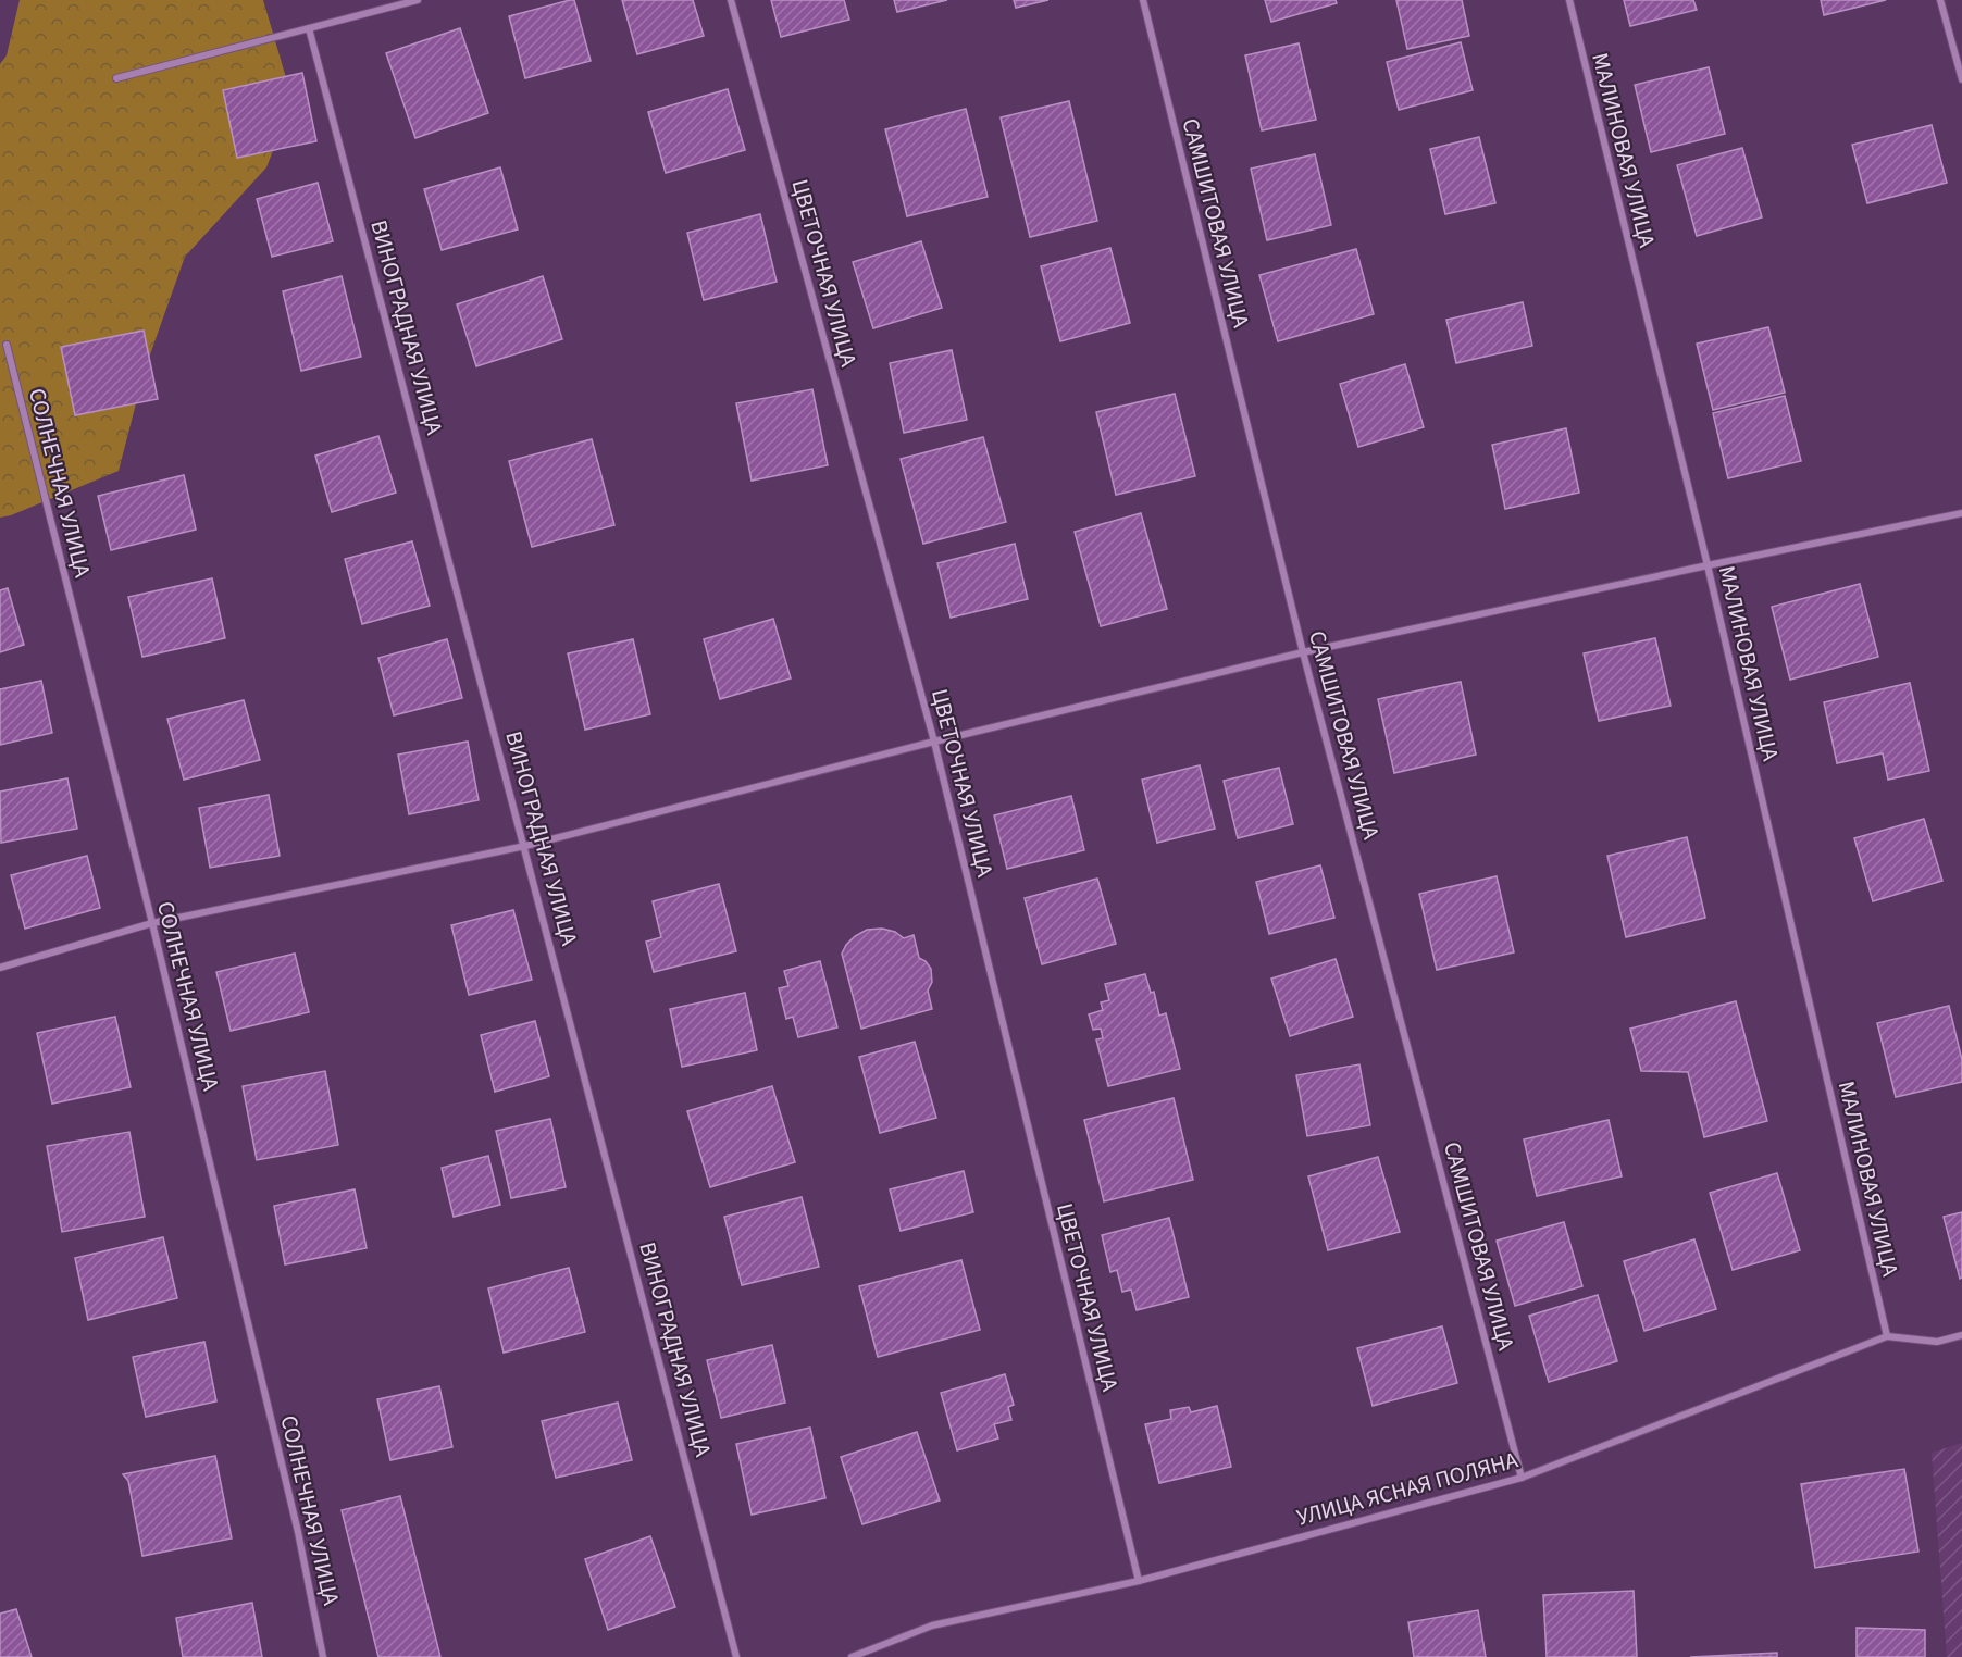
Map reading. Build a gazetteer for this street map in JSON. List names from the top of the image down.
{
  "streets": {
    "street": [
      "МАЛИНОВАЯ УЛИЦА",
      "САМШИТОВАЯ УЛИЦА",
      "ЦВЕТОЧНАЯ УЛИЦА",
      "ВИНОГРАДНАЯ УЛИЦА",
      "СОЛНЕЧНАЯ УЛИЦА",
      "УЛИЦА ЯСНАЯ ПОЛЯНА"
    ]
  },
  "crossings": [
    ["МАЛИНОВАЯ УЛИЦА", "УЛИЦА ЯСНАЯ ПОЛЯНА"],
    ["САМШИТОВАЯ УЛИЦА", "УЛИЦА ЯСНАЯ ПОЛЯНА"],
    ["ЦВЕТОЧНАЯ УЛИЦА", "УЛИЦА ЯСНАЯ ПОЛЯНА"]
  ]
}
